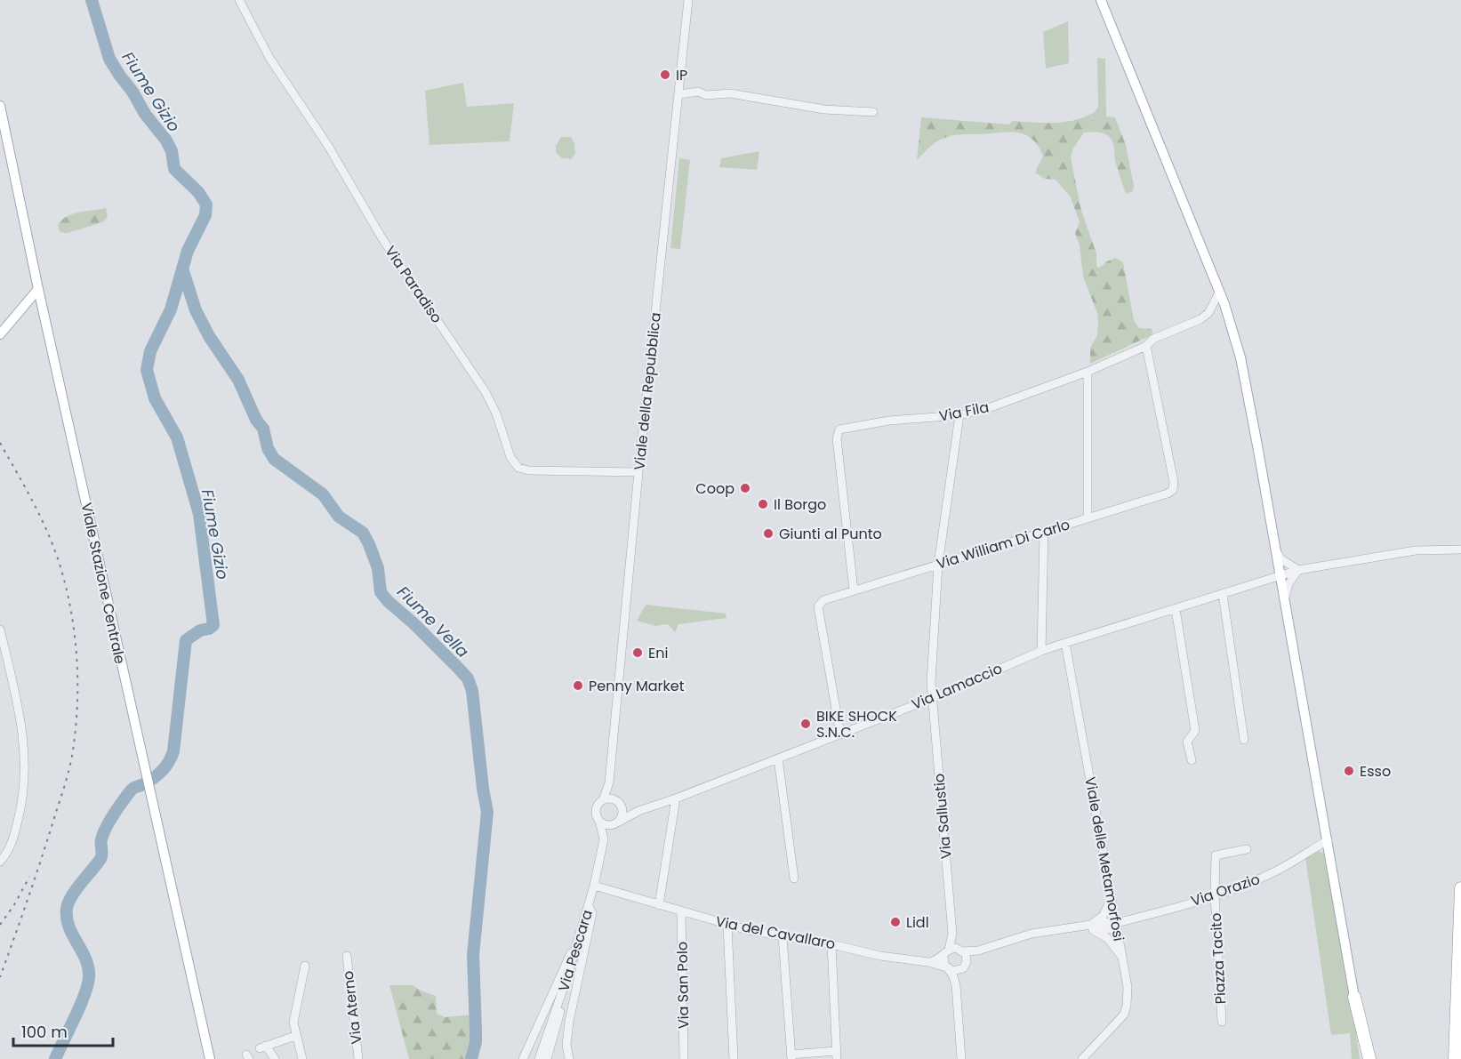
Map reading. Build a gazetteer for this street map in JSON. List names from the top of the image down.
{
  "streets": {
    "main road": ["Viale Stazione Centrale"],
    "street": [
      "Via Paradiso",
      "Viale della Repubblica",
      "Via Fila",
      "Via William Di Carlo",
      "Via Lamaccio",
      "Via Sallustio",
      "Viale delle Metamorfosi",
      "Via Orazio",
      "Via del Cavallaro",
      "Via Pescara",
      "Piazza Tacito",
      "Via San Polo",
      "Via Aterno"
    ]
  },
  "crossings": [
    ["Via Paradiso", "Viale della Repubblica"],
    ["Viale della Repubblica", "Via Lamaccio"],
    ["Viale della Repubblica", "Via Pescara"],
    ["Via Fila", "Via William Di Carlo"],
    ["Via Fila", "Via Sallustio"],
    ["Via William Di Carlo", "Via Lamaccio"],
    ["Via William Di Carlo", "Via Sallustio"],
    ["Via Lamaccio", "Via Sallustio"],
    ["Via Lamaccio", "Viale delle Metamorfosi"],
    ["Via Lamaccio", "Via Pescara"],
    ["Via Sallustio", "Via Orazio"],
    ["Via Sallustio", "Via del Cavallaro"],
    ["Viale delle Metamorfosi", "Via Orazio"],
    ["Via Orazio", "Via del Cavallaro"],
    ["Via Orazio", "Piazza Tacito"],
    ["Via del Cavallaro", "Via Pescara"],
    ["Via del Cavallaro", "Via San Polo"]
  ],
  "water": ["Fiume Gizio", "Fiume Vella"],
  "places": [
    "IP",
    "Coop",
    "Il Borgo",
    "Giunti al Punto",
    "Eni",
    "Penny Market",
    "BIKE SHOCK S.N.C.",
    "Esso",
    "Lidl"
  ],
  "scale_bar": "100 m"
}
